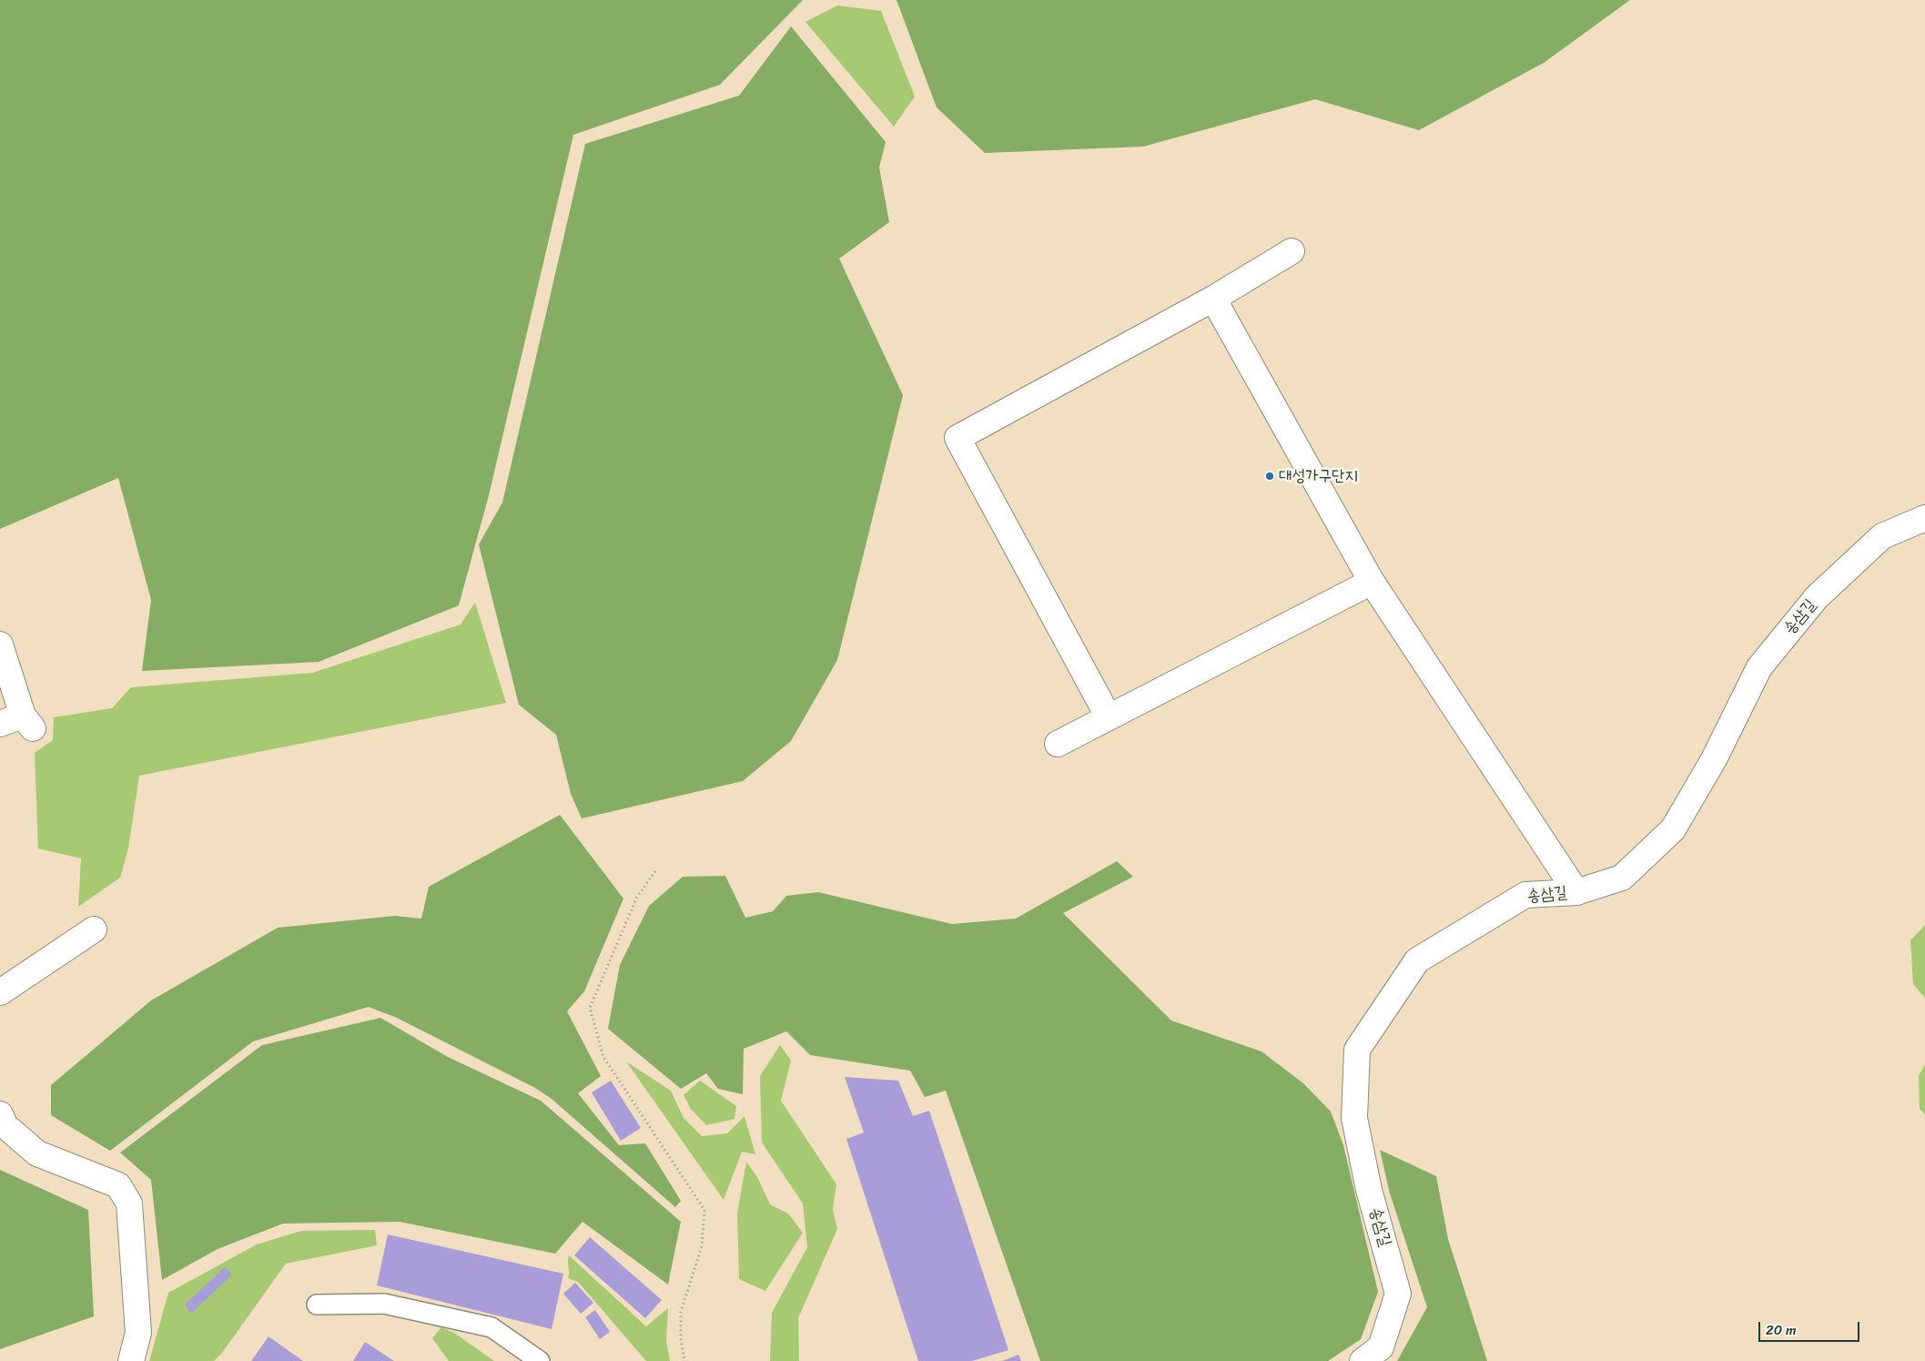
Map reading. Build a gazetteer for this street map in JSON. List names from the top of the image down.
{
  "streets": {
    "street": ["송삼길"]
  },
  "places": ["대성가구단지"],
  "scale_bar": "20 m"
}
